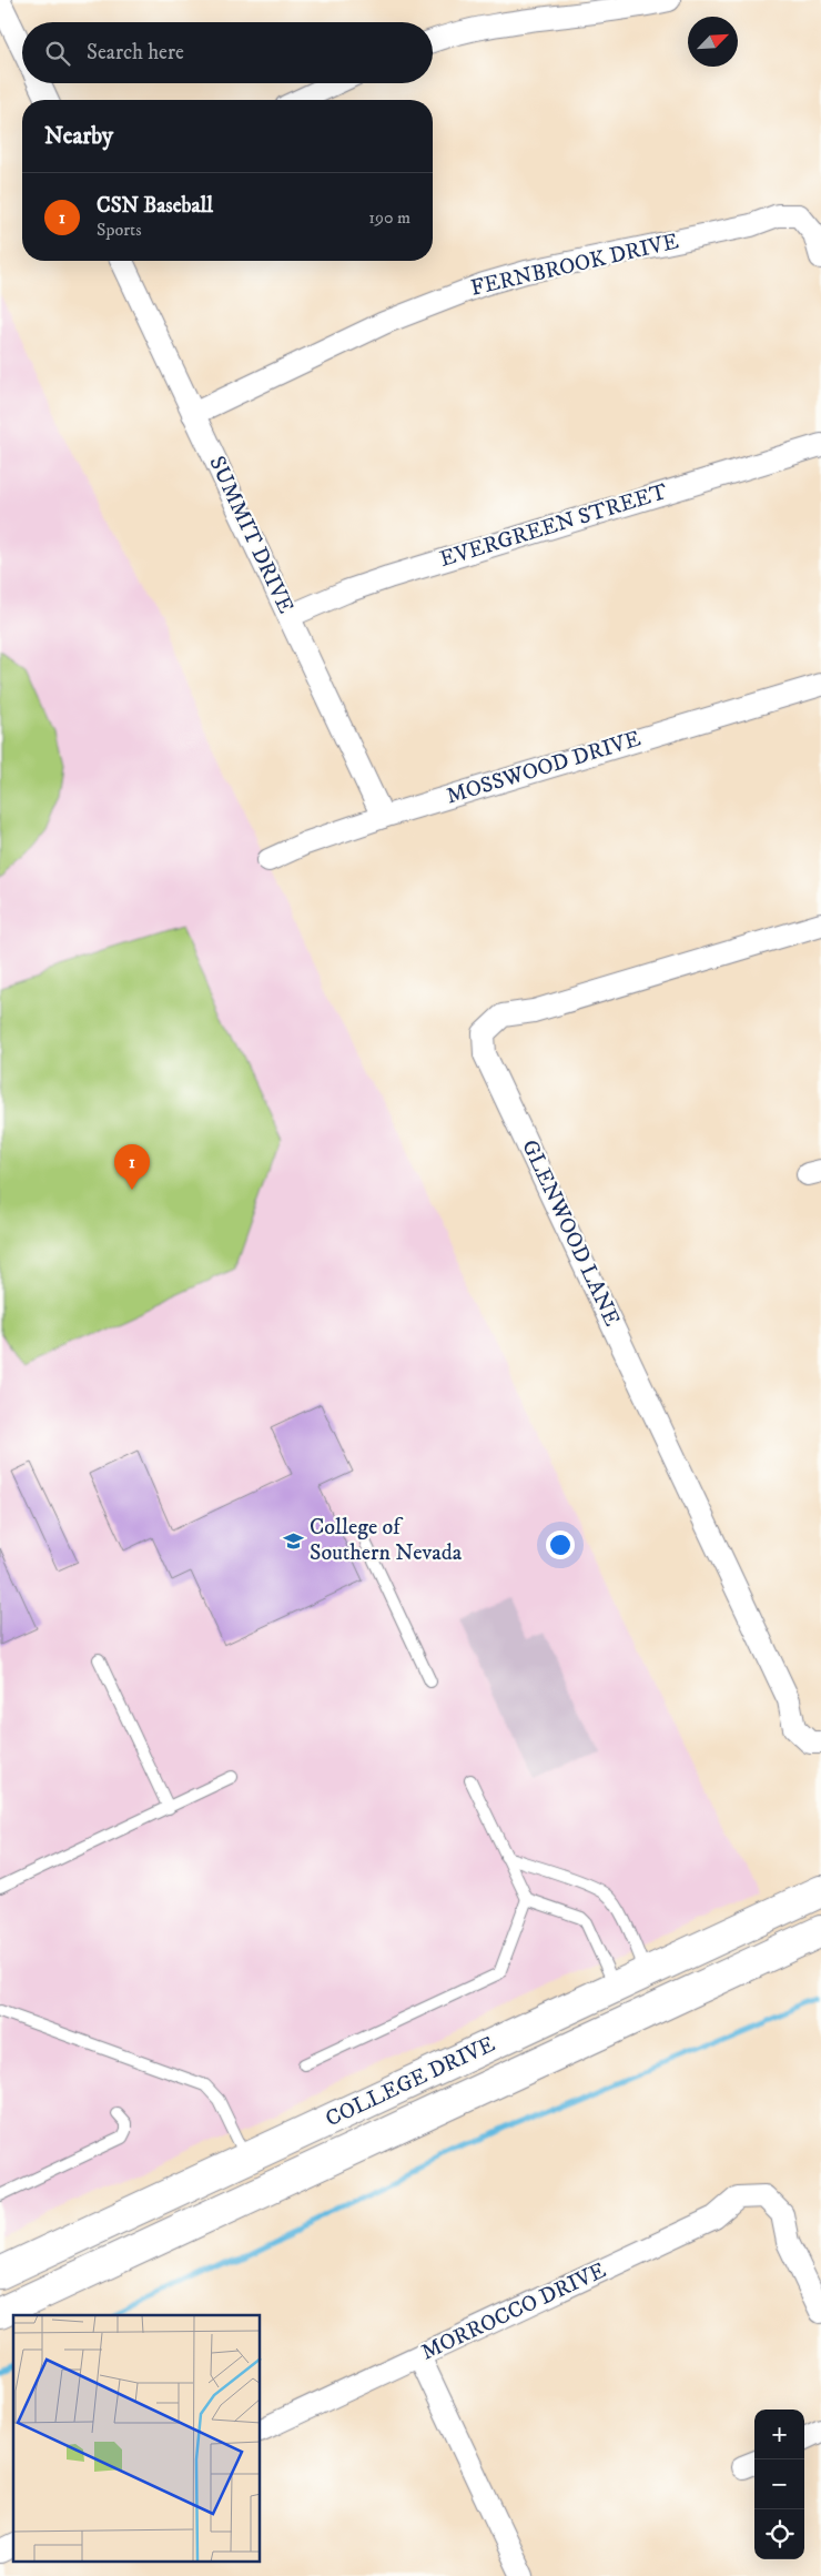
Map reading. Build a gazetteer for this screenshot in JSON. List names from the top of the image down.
{
  "streets": {
    "main road": ["COLLEGE DRIVE"],
    "street": [
      "FERNBROOK DRIVE",
      "EVERGREEN STREET",
      "SUMMIT DRIVE",
      "MOSSWOOD DRIVE",
      "GLENWOOD LANE",
      "MORROCCO DRIVE"
    ]
  },
  "crossings": [
    ["FERNBROOK DRIVE", "SUMMIT DRIVE"],
    ["EVERGREEN STREET", "SUMMIT DRIVE"],
    ["SUMMIT DRIVE", "MOSSWOOD DRIVE"]
  ],
  "places": {
    "school or university": ["College of Southern Nevada"]
  },
  "north": "top right",
  "page": {
    "search": "Search here",
    "heading": "Nearby",
    "list": [
      {
        "mark": "1",
        "name": "CSN Baseball",
        "note": "Sports",
        "value": "190 m"
      }
    ],
    "pins": "1",
    "map_buttons": ["+", "−"]
  }
}
